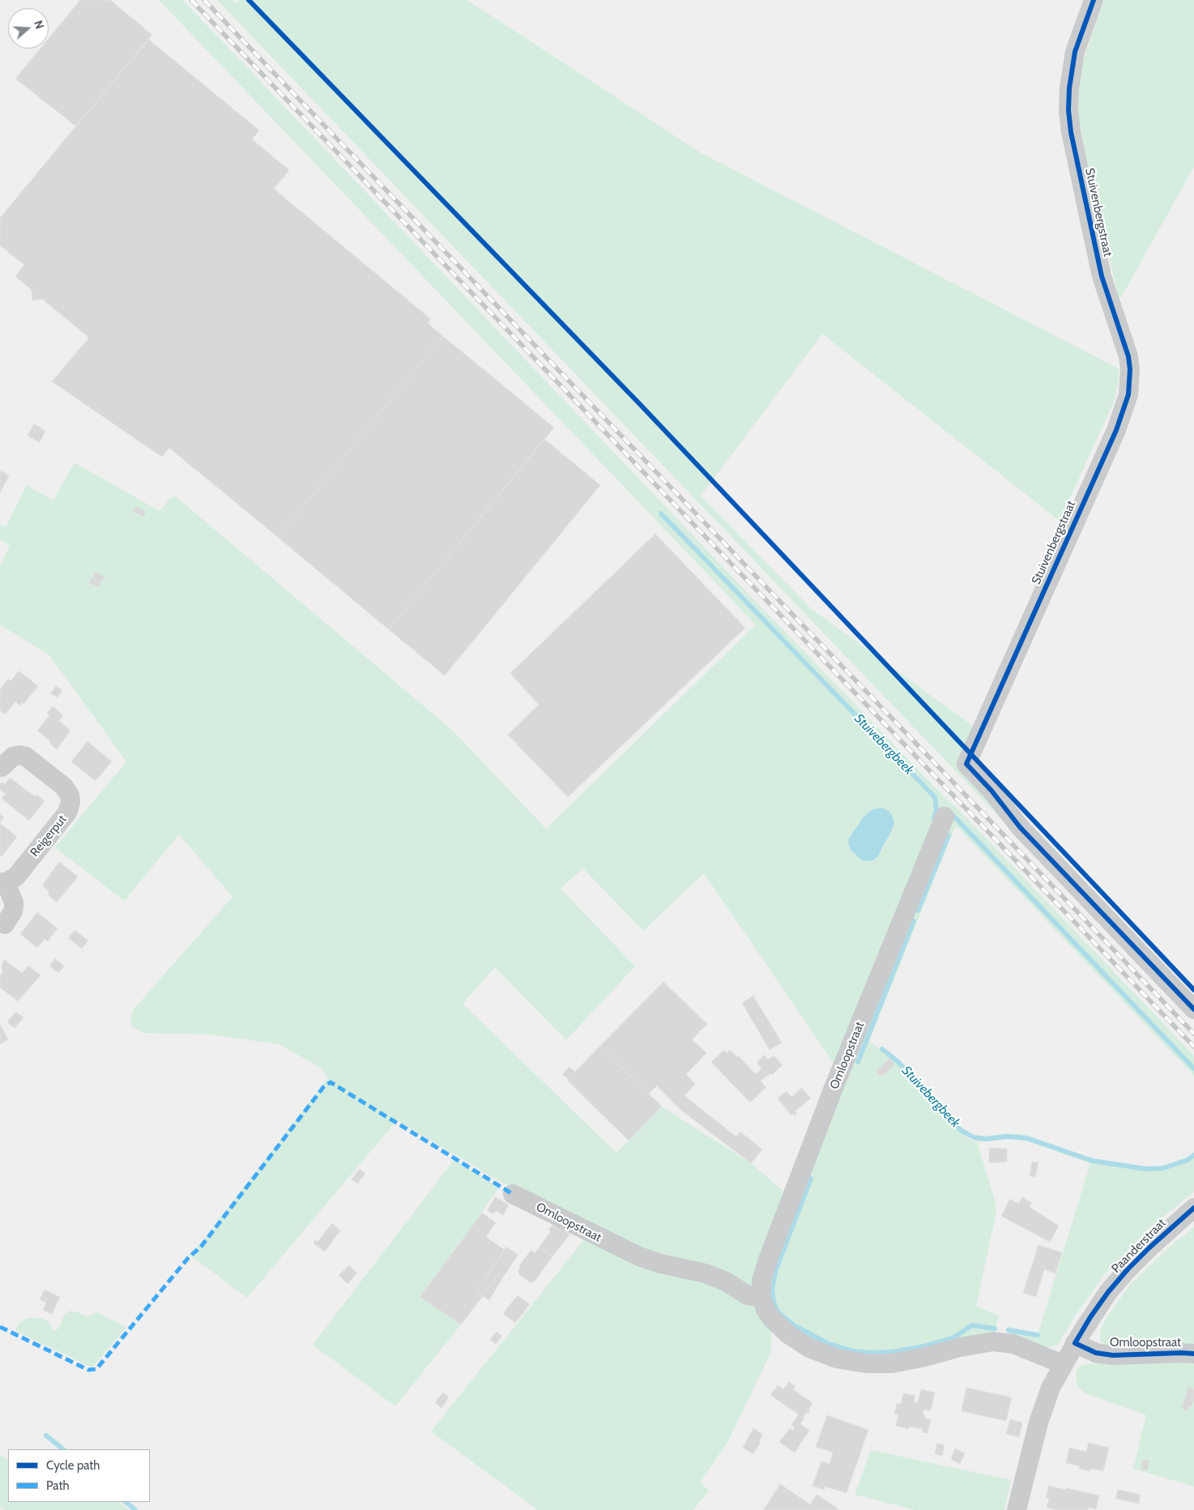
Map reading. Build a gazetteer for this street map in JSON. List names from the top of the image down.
{
  "streets": {
    "street": [
      "Stuivenbergstraat",
      "Reigerput",
      "Omloopstraat",
      "Paanderstraat"
    ]
  },
  "crossings": [
    ["Omloopstraat", "Paanderstraat"]
  ],
  "water": ["Stuivebergbeek"],
  "legend": ["Cycle path", "Path"],
  "north": "right"
}
